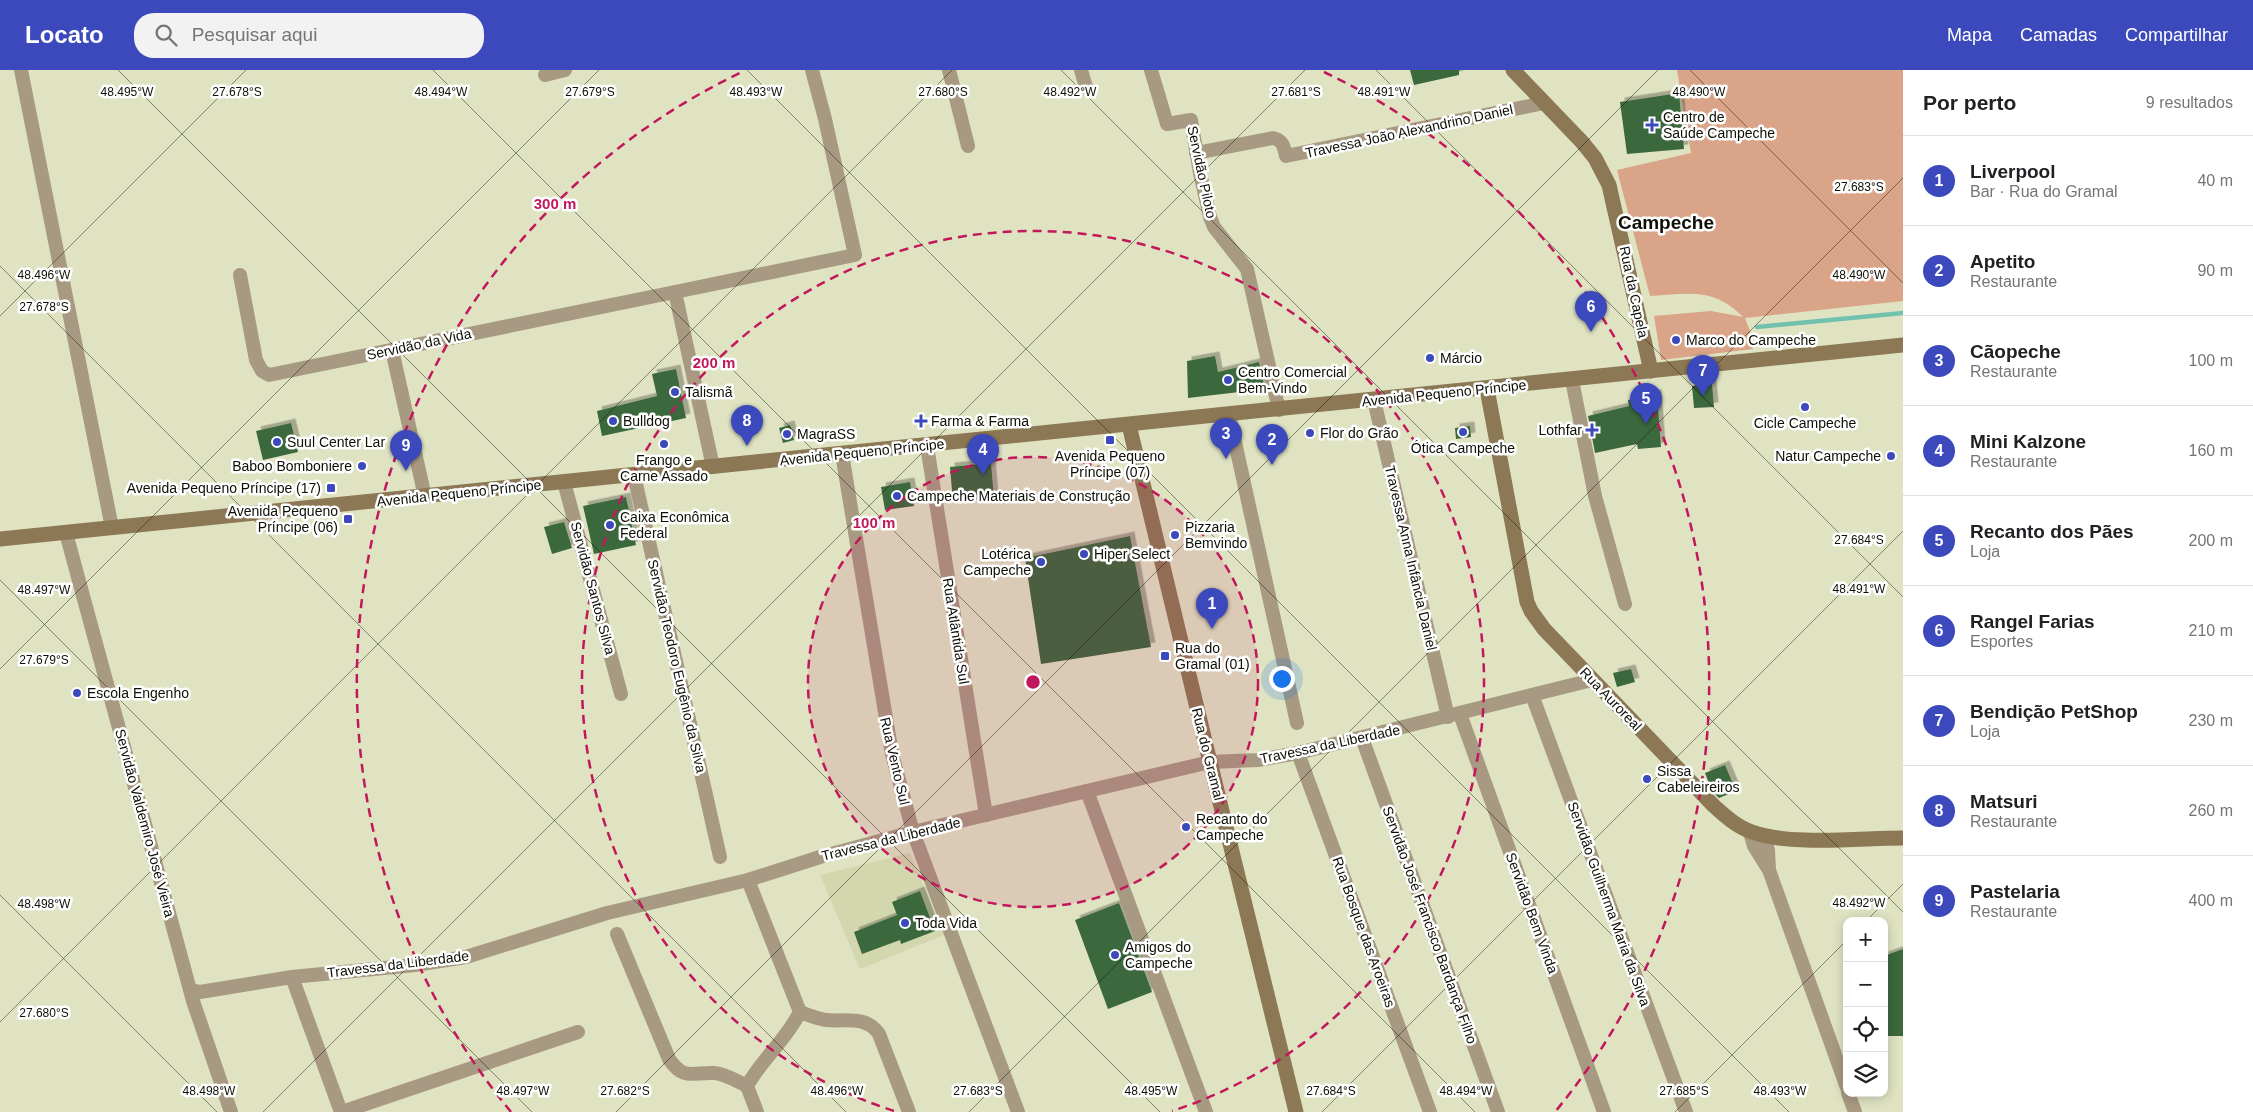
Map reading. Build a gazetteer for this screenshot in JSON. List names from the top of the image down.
{
  "streets": {
    "main road": [
      "Rua da Capela",
      "Avenida Pequeno Príncipe",
      "Rua Auroreal",
      "Rua do Gramal"
    ],
    "street": [
      "Travessa João Alexandrino Daniel",
      "Servidão Piloto",
      "Servidão da Vida",
      "Travessa Anna Infância Daniel",
      "Servidão Santos Silva",
      "Rua Atlântida Sul",
      "Servidão Teodoro Eugênio da Silva",
      "Travessa da Liberdade",
      "Rua Vento Sul",
      "Servidão Valdemiro José Vieira",
      "Servidão Guilherma Maria da Silva",
      "Servidão Bem Vinda",
      "Servidão José Francisco Bardança Filho",
      "Rua Bosque das Aroeiras"
    ]
  },
  "crossings": [
    ["Travessa João Alexandrino Daniel", "Servidão Piloto"],
    ["Travessa João Alexandrino Daniel", "Rua da Capela"],
    ["Servidão Piloto", "Avenida Pequeno Príncipe"],
    ["Rua da Capela", "Avenida Pequeno Príncipe"],
    ["Avenida Pequeno Príncipe", "Travessa Anna Infância Daniel"],
    ["Avenida Pequeno Príncipe", "Servidão Santos Silva"],
    ["Avenida Pequeno Príncipe", "Rua Atlântida Sul"],
    ["Avenida Pequeno Príncipe", "Servidão Teodoro Eugênio da Silva"],
    ["Avenida Pequeno Príncipe", "Rua Auroreal"],
    ["Avenida Pequeno Príncipe", "Rua do Gramal"],
    ["Avenida Pequeno Príncipe", "Rua Vento Sul"],
    ["Avenida Pequeno Príncipe", "Servidão Valdemiro José Vieira"],
    ["Travessa Anna Infância Daniel", "Travessa da Liberdade"],
    ["Travessa Anna Infância Daniel", "Servidão Bem Vinda"],
    ["Rua Atlântida Sul", "Travessa da Liberdade"],
    ["Rua Auroreal", "Travessa da Liberdade"],
    ["Travessa da Liberdade", "Rua do Gramal"],
    ["Travessa da Liberdade", "Rua Vento Sul"],
    ["Travessa da Liberdade", "Servidão Valdemiro José Vieira"],
    ["Travessa da Liberdade", "Servidão Guilherma Maria da Silva"],
    ["Travessa da Liberdade", "Servidão Bem Vinda"],
    ["Travessa da Liberdade", "Servidão José Francisco Bardança Filho"],
    ["Travessa da Liberdade", "Rua Bosque das Aroeiras"]
  ],
  "districts": ["Campeche"],
  "places": {
    "health": ["Centro de Saúde Campeche", "Farma & Farma", "Lothfar"],
    "other": [
      "Marco do Campeche",
      "Márcio",
      "Centro Comercial Bem-Vindo",
      "Talismã",
      "Cicle Campeche",
      "Bulldog",
      "Ótica Campeche",
      "Flor do Grão",
      "MagraSS",
      "Suul Center Lar",
      "Frango e Carne Assado",
      "Natur Campeche",
      "Baboo Bomboniere",
      "Campeche Materiais de Construção",
      "Caixa Econômica Federal",
      "Pizzaria Bemvindo",
      "Hiper Select",
      "Lotérica Campeche",
      "Escola Engenho",
      "Sissa Cabeleireiros",
      "Recanto do Campeche",
      "Toda Vida",
      "Amigos do Campeche"
    ],
    "transit": [
      "Avenida Pequeno Príncipe (07)",
      "Avenida Pequeno Príncipe (17)",
      "Avenida Pequeno Príncipe (06)",
      "Rua do Gramal (01)"
    ]
  },
  "page": {
    "header": "Locato",
    "search": "Pesquisar aqui",
    "nav": ["Mapa", "Camadas", "Compartilhar"],
    "heading": ["Por perto", "9 resultados"],
    "list": [
      {
        "mark": "1",
        "name": "Liverpool",
        "note": "Bar · Rua do Gramal",
        "value": "40 m"
      },
      {
        "mark": "2",
        "name": "Apetito",
        "note": "Restaurante",
        "value": "90 m"
      },
      {
        "mark": "3",
        "name": "Cãopeche",
        "note": "Restaurante",
        "value": "100 m"
      },
      {
        "mark": "4",
        "name": "Mini Kalzone",
        "note": "Restaurante",
        "value": "160 m"
      },
      {
        "mark": "5",
        "name": "Recanto dos Pães",
        "note": "Loja",
        "value": "200 m"
      },
      {
        "mark": "6",
        "name": "Rangel Farias",
        "note": "Esportes",
        "value": "210 m"
      },
      {
        "mark": "7",
        "name": "Bendição PetShop",
        "note": "Loja",
        "value": "230 m"
      },
      {
        "mark": "8",
        "name": "Matsuri",
        "note": "Restaurante",
        "value": "260 m"
      },
      {
        "mark": "9",
        "name": "Pastelaria",
        "note": "Restaurante",
        "value": "400 m"
      }
    ],
    "pins": [
      "6",
      "7",
      "5",
      "8",
      "3",
      "2",
      "9",
      "4",
      "1"
    ],
    "map_buttons": ["+", "−"]
  },
  "coordinates": [
    "48.491°W",
    "48.495°W",
    "48.494°W",
    "27.679°S",
    "48.493°W",
    "27.680°S",
    "48.492°W",
    "27.681°S",
    "48.490°W",
    "27.678°S",
    "27.683°S",
    "48.496°W",
    "27.684°S",
    "48.497°W",
    "48.498°W",
    "27.682°S",
    "27.685°S"
  ],
  "rings": ["300 m", "200 m", "100 m"]
}
